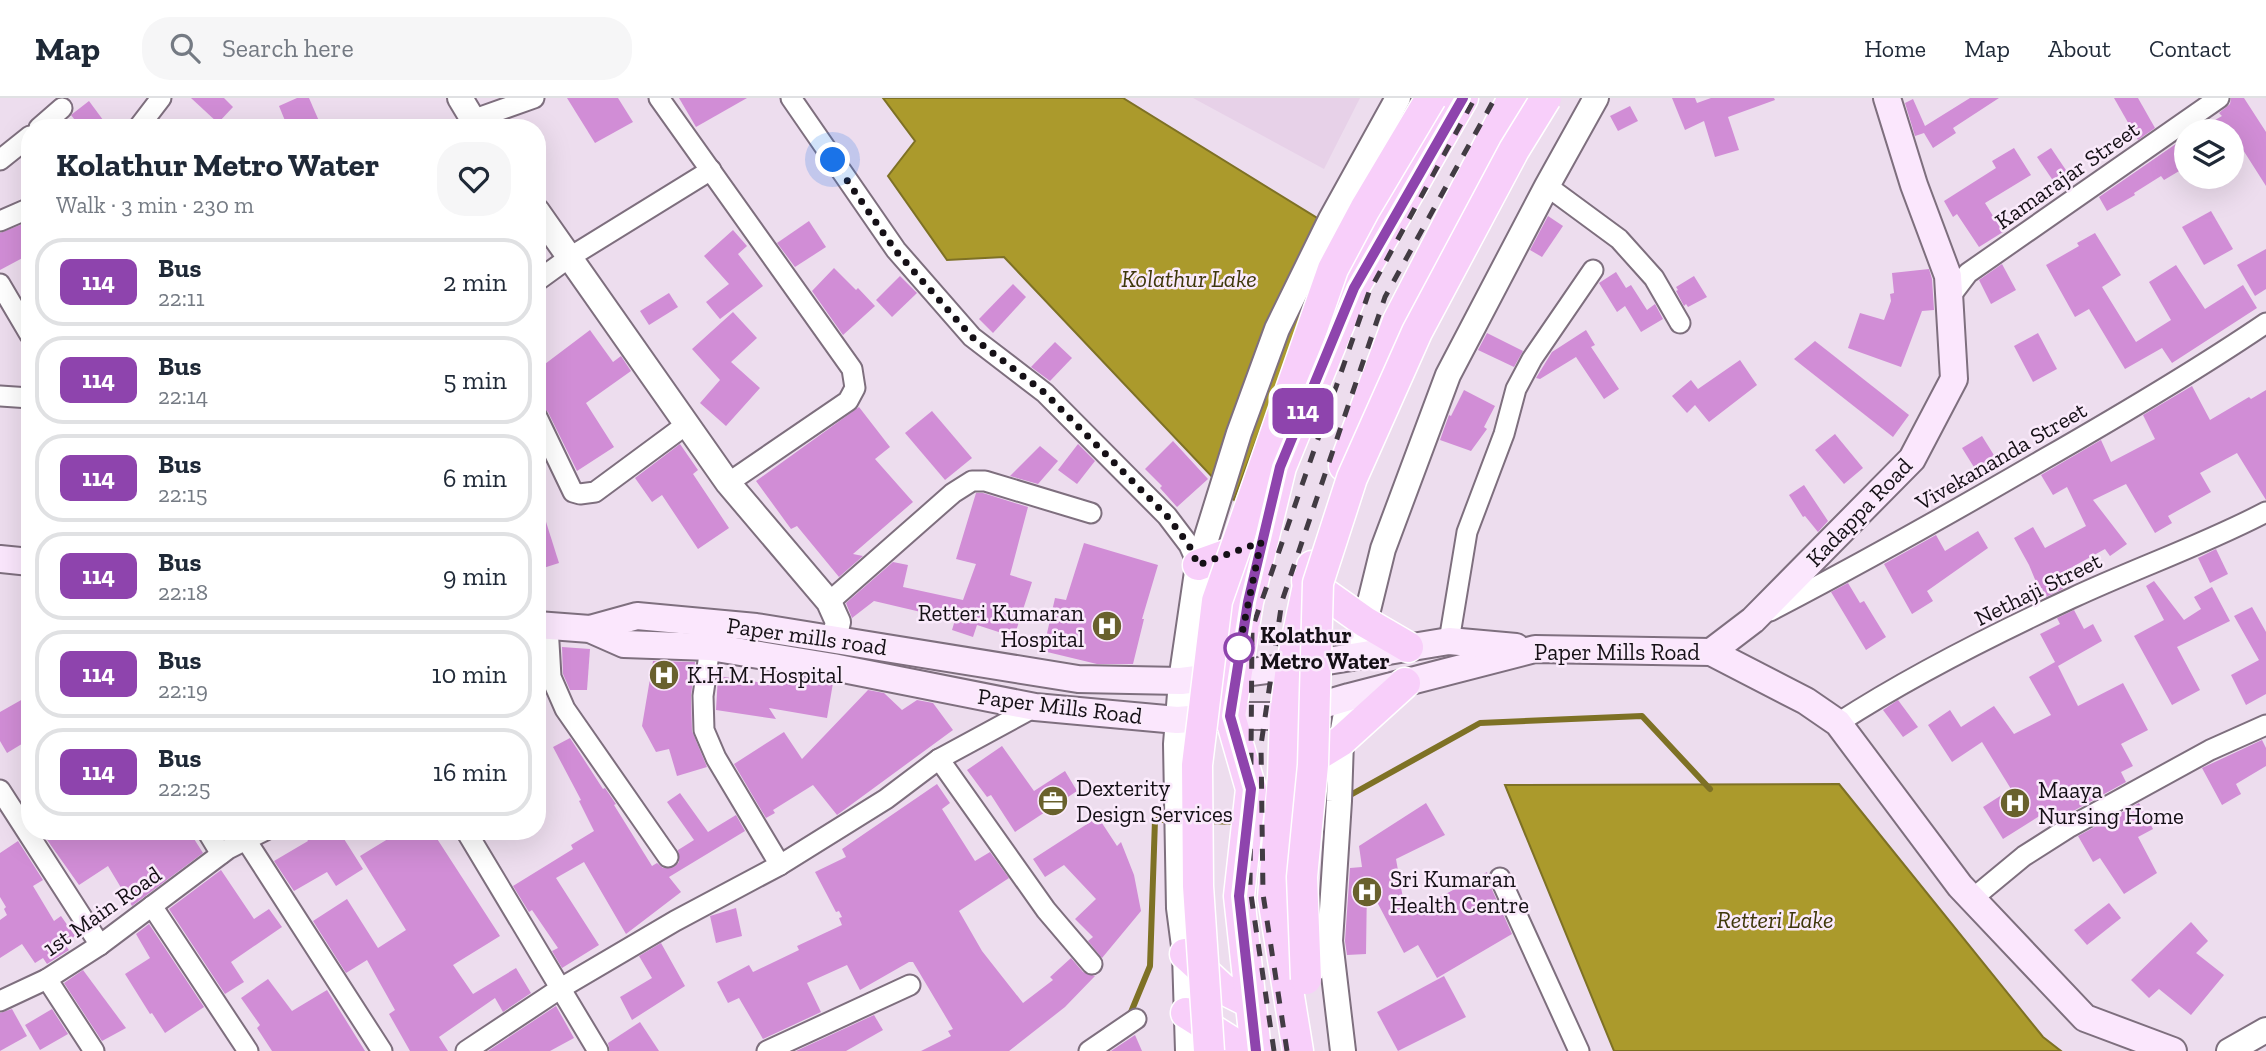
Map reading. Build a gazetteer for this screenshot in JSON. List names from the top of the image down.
{
  "streets": {
    "main road": ["Kadappa Road", "Paper mills road", "Paper Mills Road"],
    "street": [
      "Kamarajar Street",
      "Vivekananda Street",
      "Nethaji Street",
      "1st Main Road"
    ]
  },
  "crossings": [
    ["Kamarajar Street", "Kadappa Road"],
    ["Vivekananda Street", "Kadappa Road"],
    ["Kadappa Road", "Paper Mills Road"],
    ["Nethaji Street", "Paper Mills Road"],
    ["Paper mills road", "Paper Mills Road"]
  ],
  "water": ["Kolathur Lake", "Retteri Lake"],
  "places": {
    "hospital": [
      "Retteri Kumaran Hospital",
      "K.H.M. Hospital",
      "Maaya Nursing Home",
      "Sri Kumaran Health Centre"
    ],
    "other": ["Kolathur Metro Water"],
    "office": ["Dexterity Design Services"]
  },
  "lines": ["bus line 114"],
  "page": {
    "header": "Map",
    "search": "Search here",
    "nav": [
      "Home",
      "Map",
      "About",
      "Contact"
    ],
    "on_map": "114",
    "heading": ["Kolathur Metro Water", "Walk · 3 min · 230 m"],
    "list": [
      {
        "mark": "114",
        "name": "Bus",
        "note": "22:11",
        "value": "2 min"
      },
      {
        "mark": "114",
        "name": "Bus",
        "note": "22:14",
        "value": "5 min"
      },
      {
        "mark": "114",
        "name": "Bus",
        "note": "22:15",
        "value": "6 min"
      },
      {
        "mark": "114",
        "name": "Bus",
        "note": "22:18",
        "value": "9 min"
      },
      {
        "mark": "114",
        "name": "Bus",
        "note": "22:19",
        "value": "10 min"
      },
      {
        "mark": "114",
        "name": "Bus",
        "note": "22:25",
        "value": "16 min"
      }
    ]
  }
}
